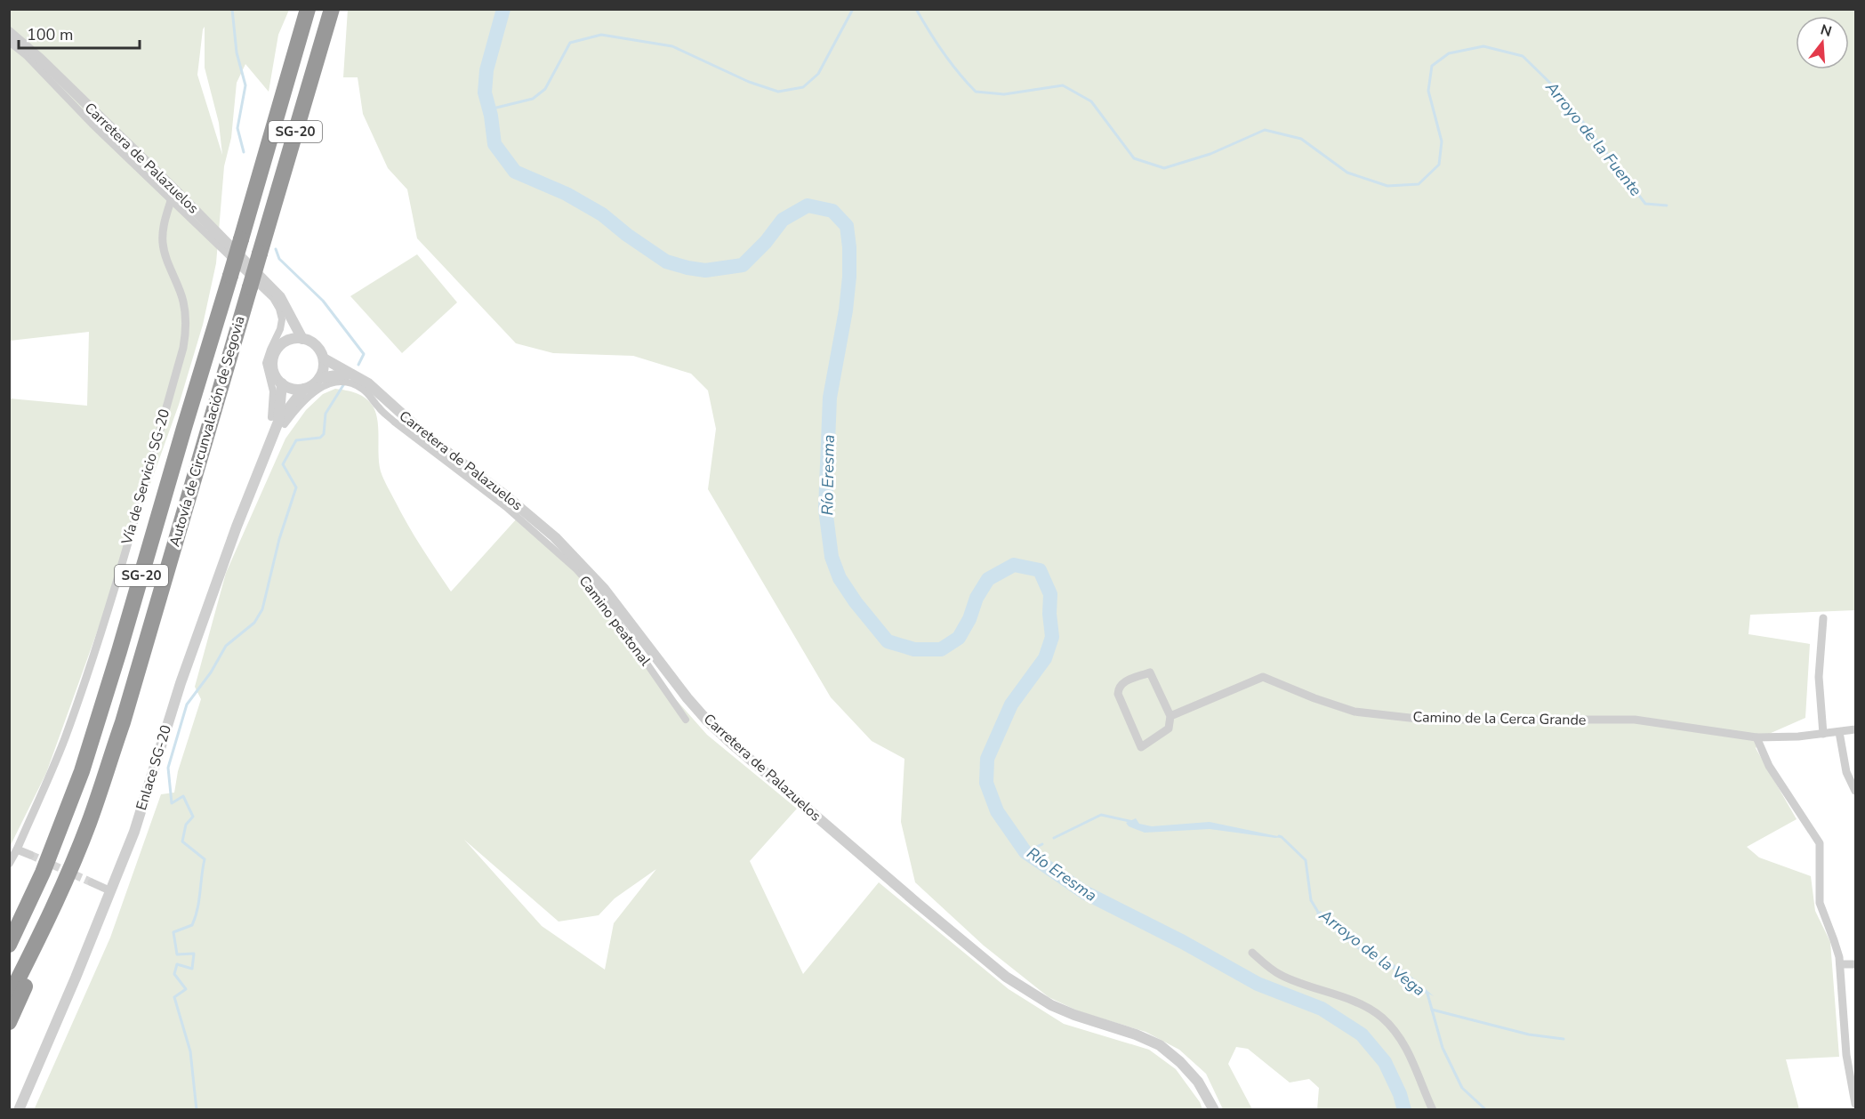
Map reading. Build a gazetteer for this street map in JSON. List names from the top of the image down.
{
  "streets": {
    "highway": ["SG-20", "Autovía de Circunvalación de Segovia"],
    "street": [
      "Carretera de Palazuelos",
      "Vía de Servicio SG-20",
      "Camino peatonal",
      "Camino de la Cerca Grande",
      "Enlace SG-20"
    ]
  },
  "crossings": [
    ["Carretera de Palazuelos", "Vía de Servicio SG-20"],
    ["Carretera de Palazuelos", "Enlace SG-20"],
    ["Camino peatonal", "Enlace SG-20"]
  ],
  "water": ["Arroyo de la Fuente", "Río Eresma", "Arroyo de la Vega"],
  "scale_bar": "100 m",
  "north": "top"
}
